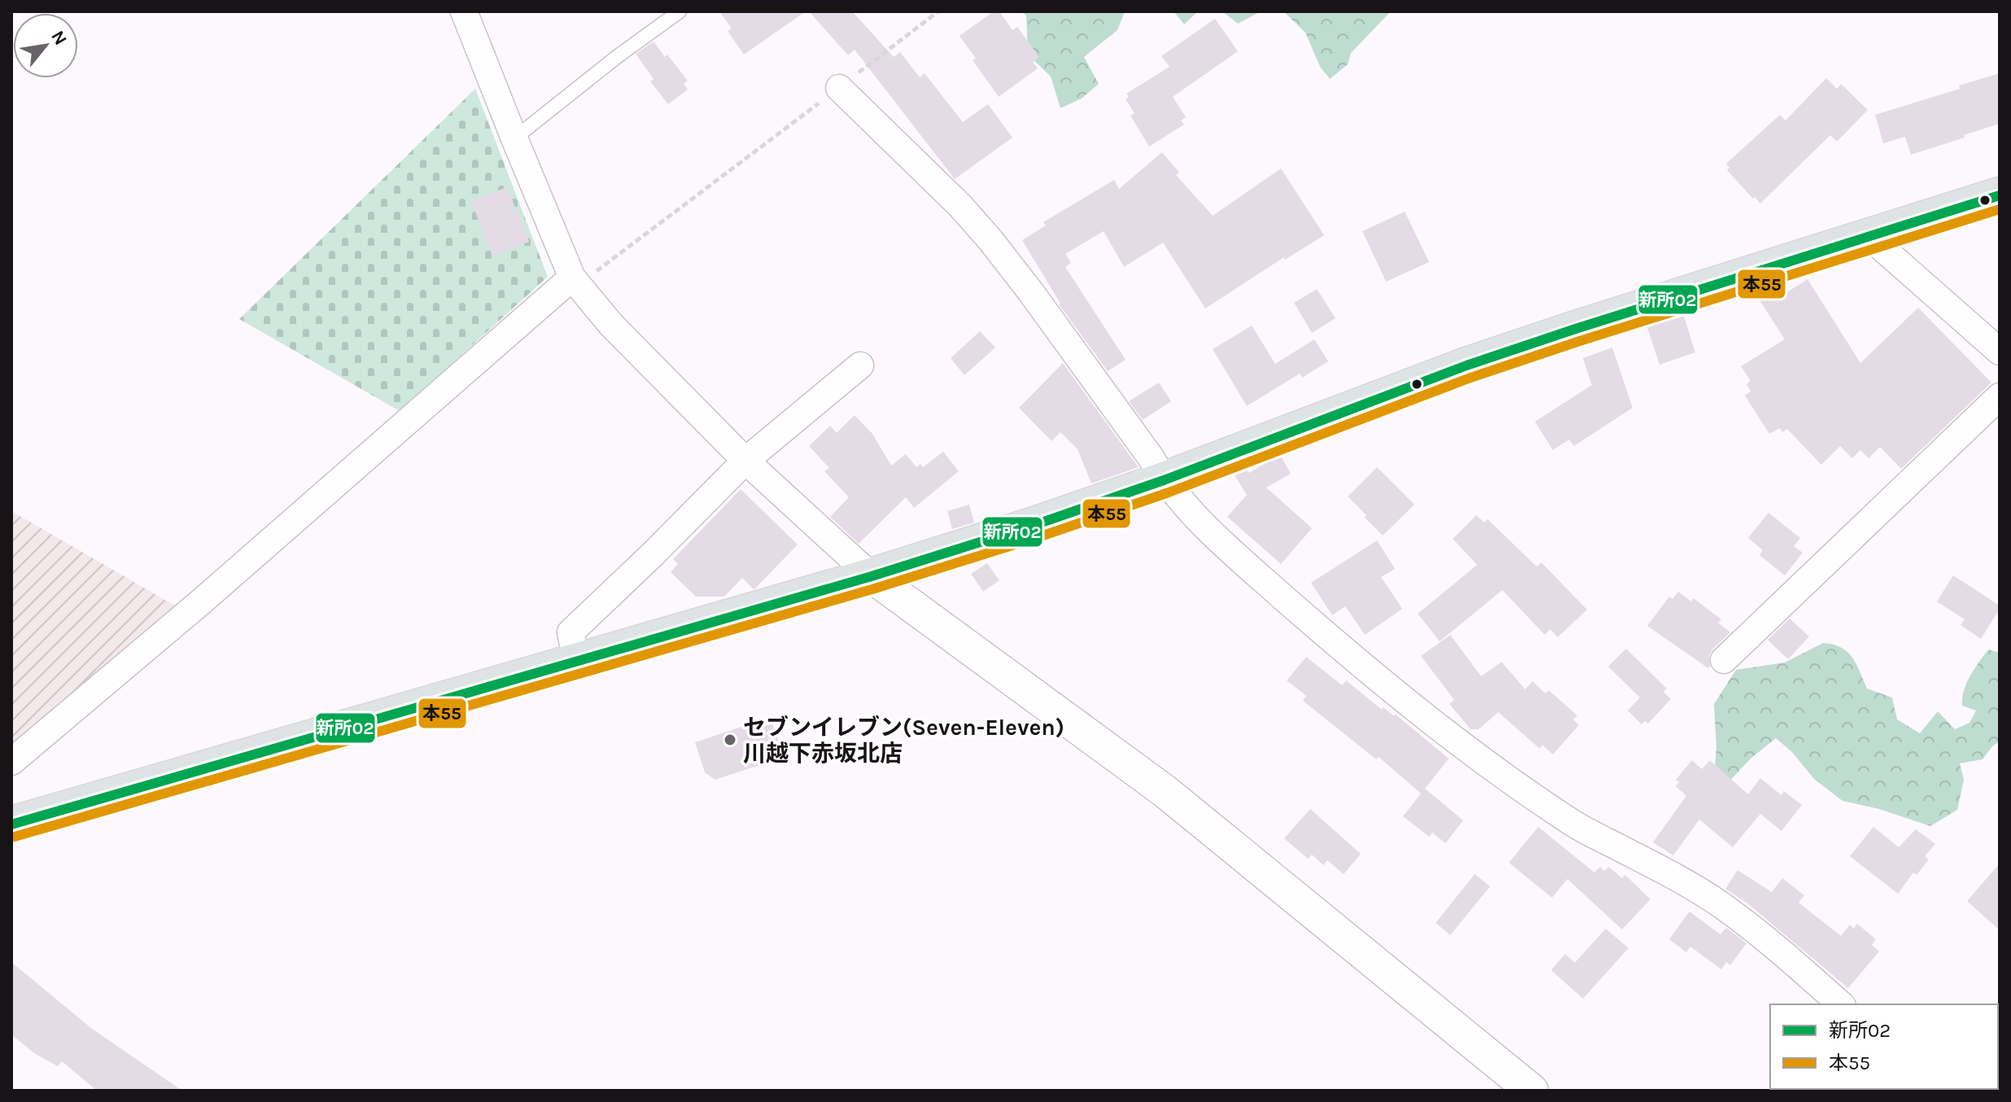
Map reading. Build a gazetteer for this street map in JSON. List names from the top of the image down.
{
  "places": ["セブンイレブン(Seven-Eleven) 川越下赤坂北店"],
  "lines": ["transit line 新所02", "transit line 本55"],
  "legend": ["新所02", "本55"],
  "north": "top right"
}
